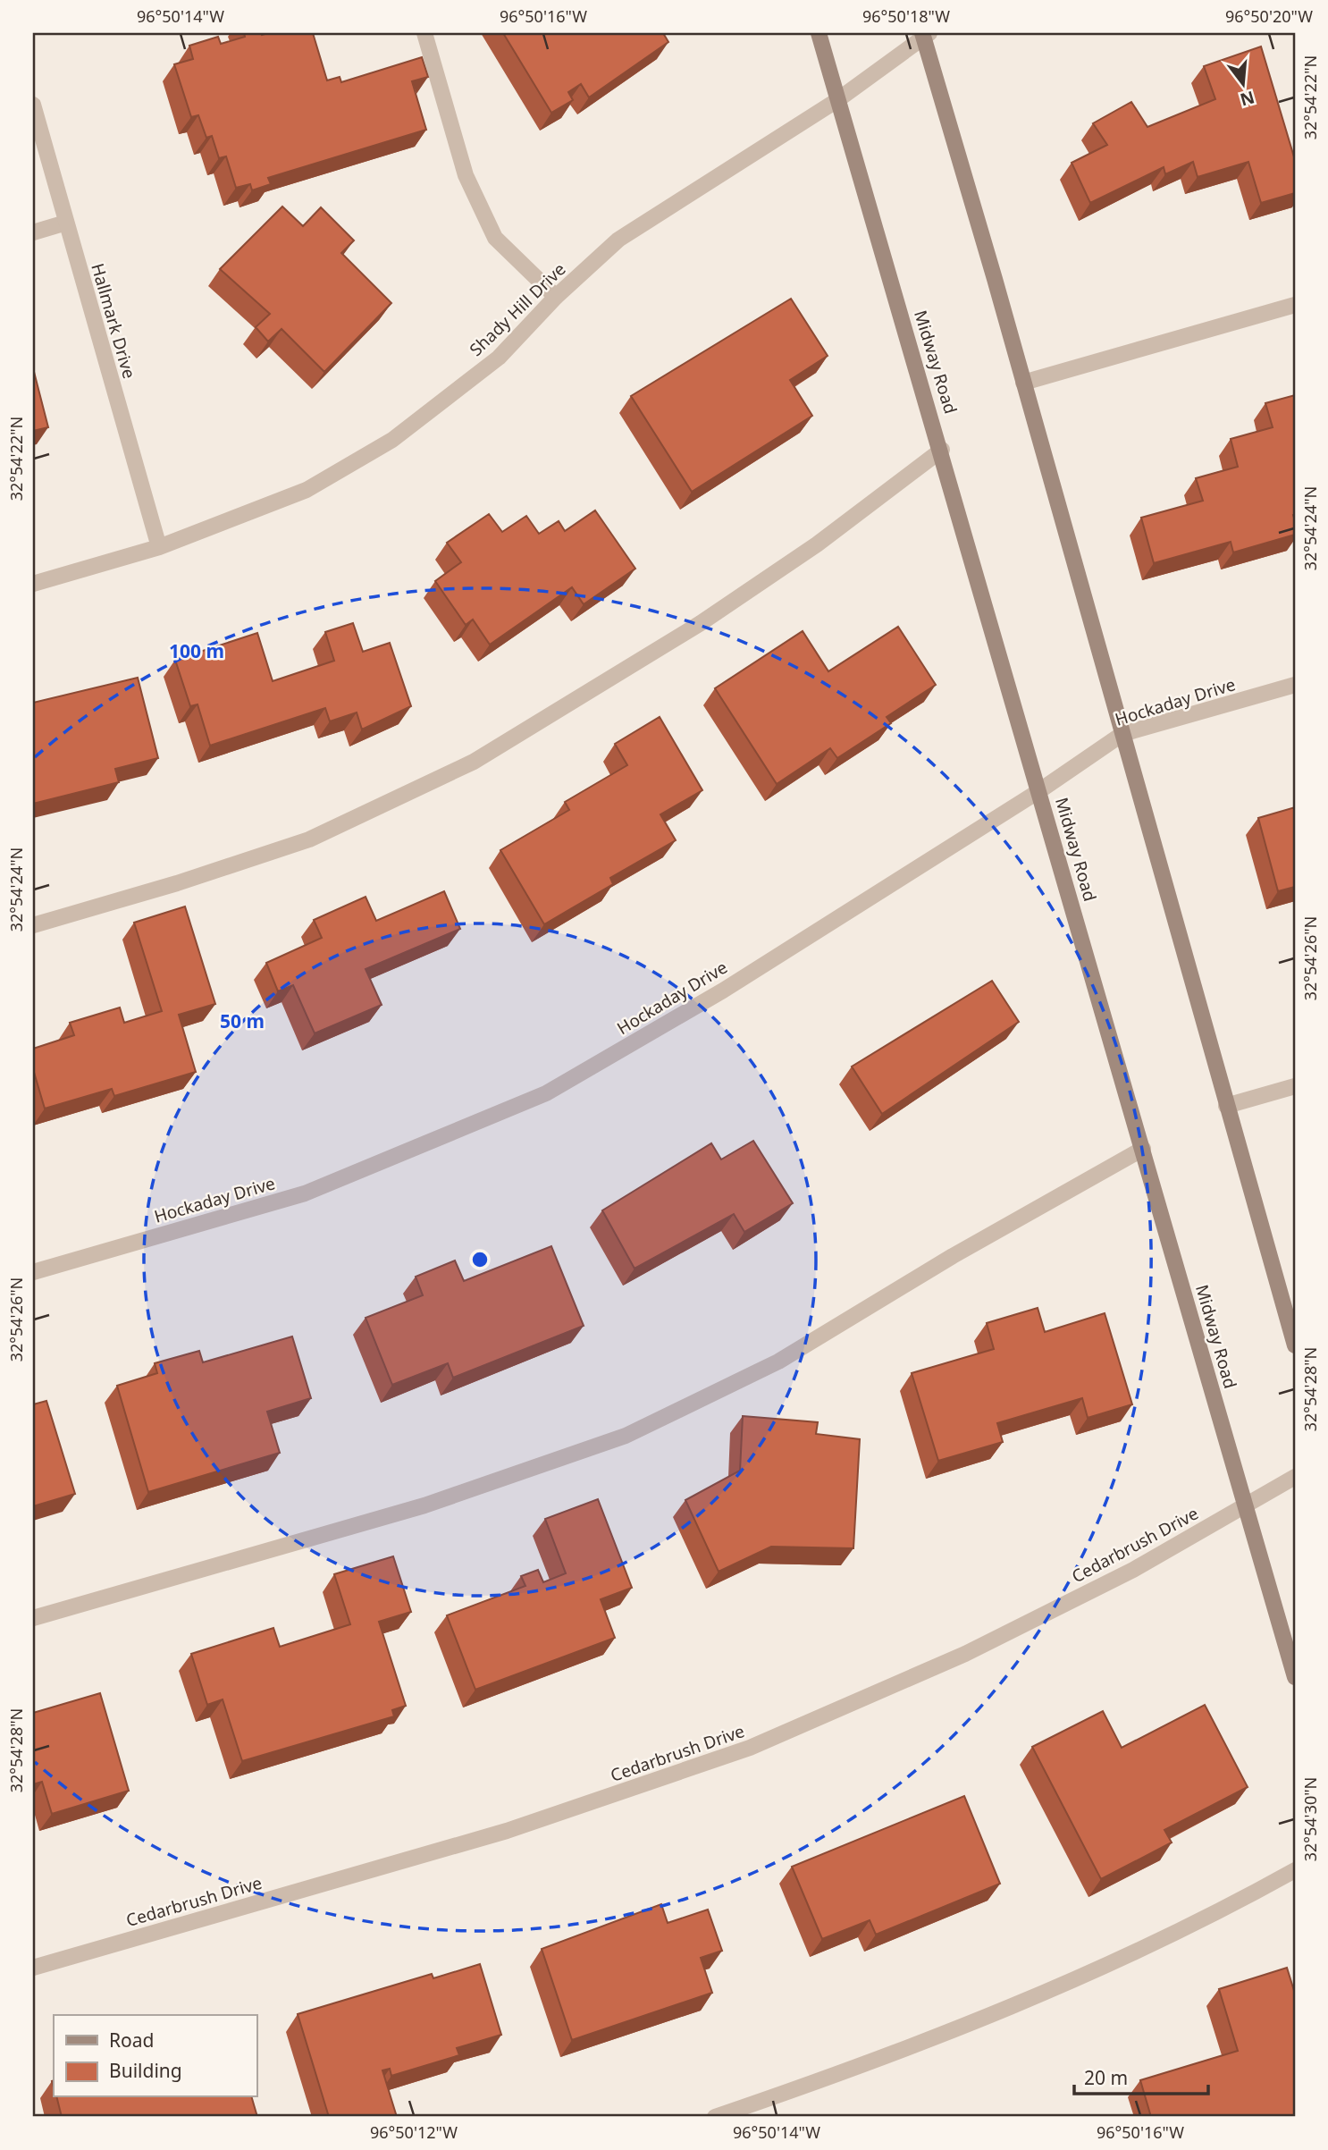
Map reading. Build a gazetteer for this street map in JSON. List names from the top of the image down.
{
  "streets": {
    "main road": ["Midway Road"],
    "street": [
      "Shady Hill Drive",
      "Hallmark Drive",
      "Hockaday Drive",
      "Cedarbrush Drive"
    ]
  },
  "crossings": [
    ["Shady Hill Drive", "Hallmark Drive"],
    ["Shady Hill Drive", "Midway Road"],
    ["Midway Road", "Hockaday Drive"],
    ["Midway Road", "Cedarbrush Drive"]
  ],
  "legend": ["Road", "Building"],
  "scale_bar": "20 m",
  "north": "bottom",
  "coordinates": [
    "96°50'14\"W",
    "96°50'16\"W",
    "96°50'18\"W",
    "96°50'20\"W",
    "32°54'22\"N",
    "32°54'24\"N",
    "32°54'26\"N",
    "32°54'28\"N",
    "32°54'30\"N",
    "96°50'12\"W"
  ],
  "rings": ["100 m", "50 m"]
}
